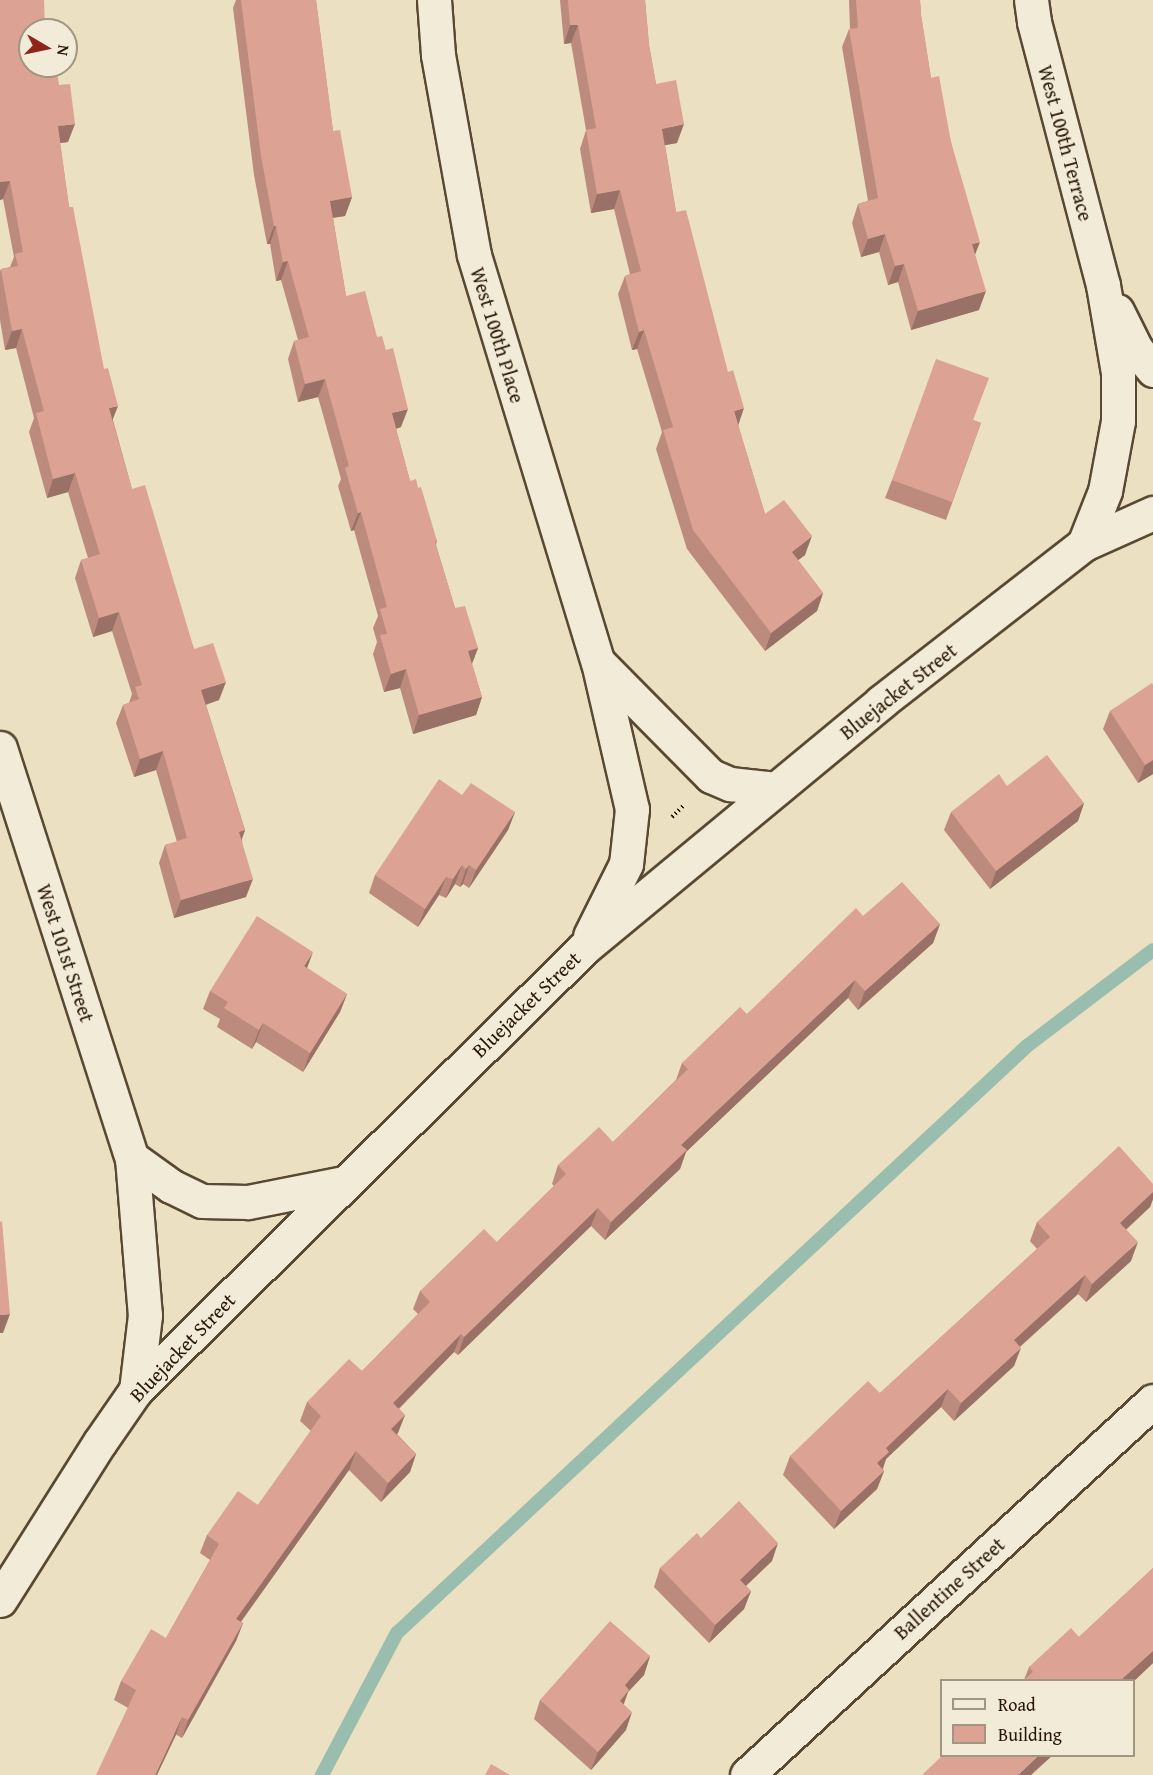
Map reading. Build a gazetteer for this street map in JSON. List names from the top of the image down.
{
  "streets": {
    "street": [
      "West 100th Terrace",
      "West 100th Place",
      "Bluejacket Street",
      "West 101st Street",
      "Ballentine Street"
    ]
  },
  "crossings": [
    ["West 100th Terrace", "Bluejacket Street"],
    ["West 100th Place", "Bluejacket Street"],
    ["Bluejacket Street", "West 101st Street"]
  ],
  "legend": ["Road", "Building"],
  "north": "right"
}
